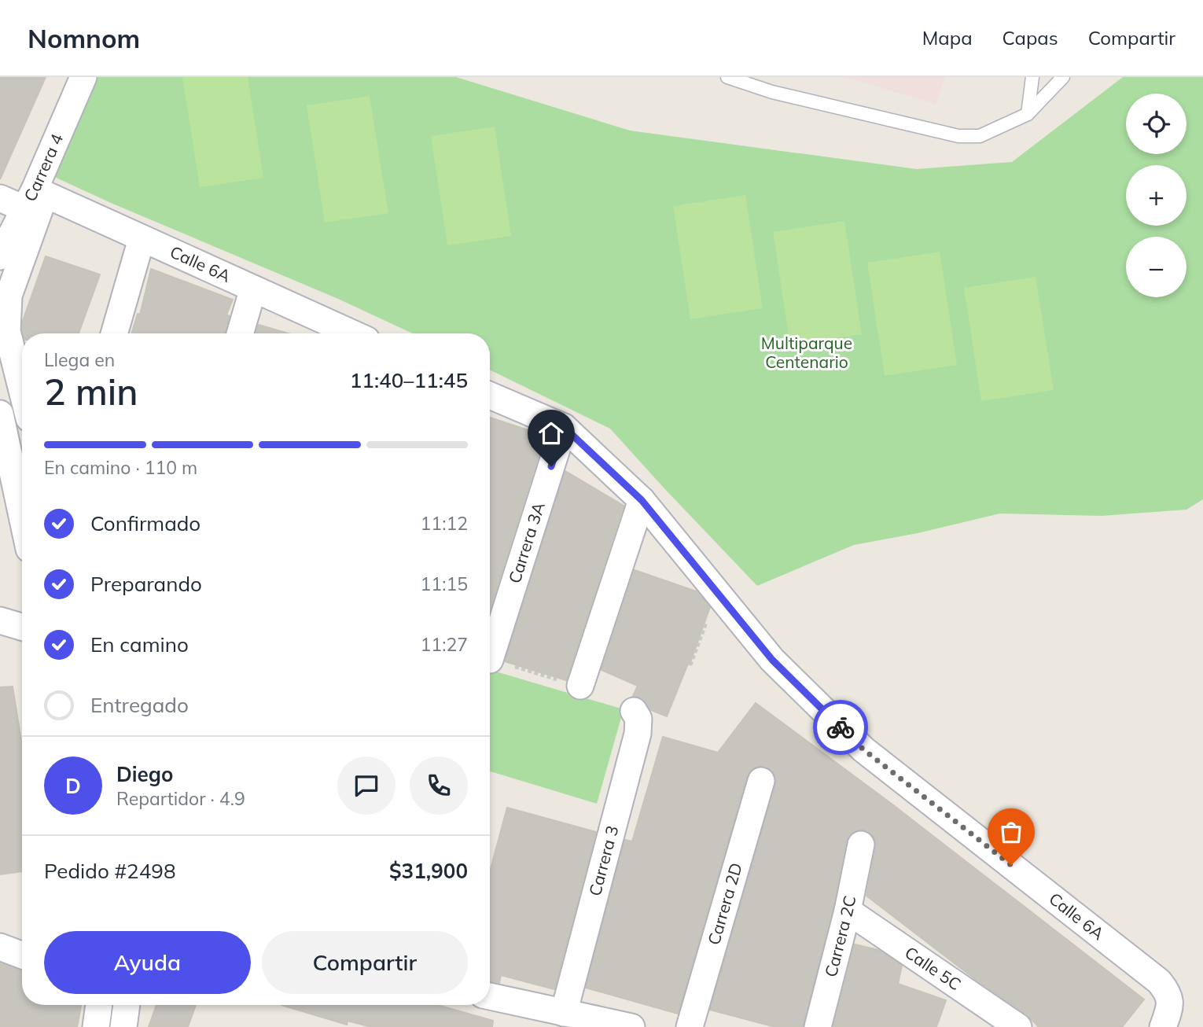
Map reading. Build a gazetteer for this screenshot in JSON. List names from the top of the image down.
{
  "streets": {
    "street": [
      "Carrera 4",
      "Calle 6A",
      "Carrera 3A",
      "Carrera 3",
      "Carrera 2D",
      "Carrera 2C",
      "Calle 5C"
    ]
  },
  "crossings": [
    ["Carrera 4", "Calle 6A"],
    ["Calle 6A", "Carrera 3A"],
    ["Carrera 2C", "Calle 5C"]
  ],
  "parks": ["Multiparque Centenario"],
  "page": {
    "header": "Nomnom",
    "nav": ["Mapa", "Capas", "Compartir"],
    "map_buttons": ["+", "−"],
    "heading": ["2 min", "Llega en", "11:40–11:45"],
    "panel": [
      "Diego",
      "Repartidor · 4.9",
      "Pedido #2498",
      "$31,900"
    ],
    "bar": "En camino · 110 m",
    "list": [
      ["Confirmado", "11:12"],
      ["Preparando", "11:15"],
      ["En camino", "11:27"],
      "Entregado"
    ],
    "round": "D",
    "buttons": ["Ayuda", "Compartir"]
  }
}
